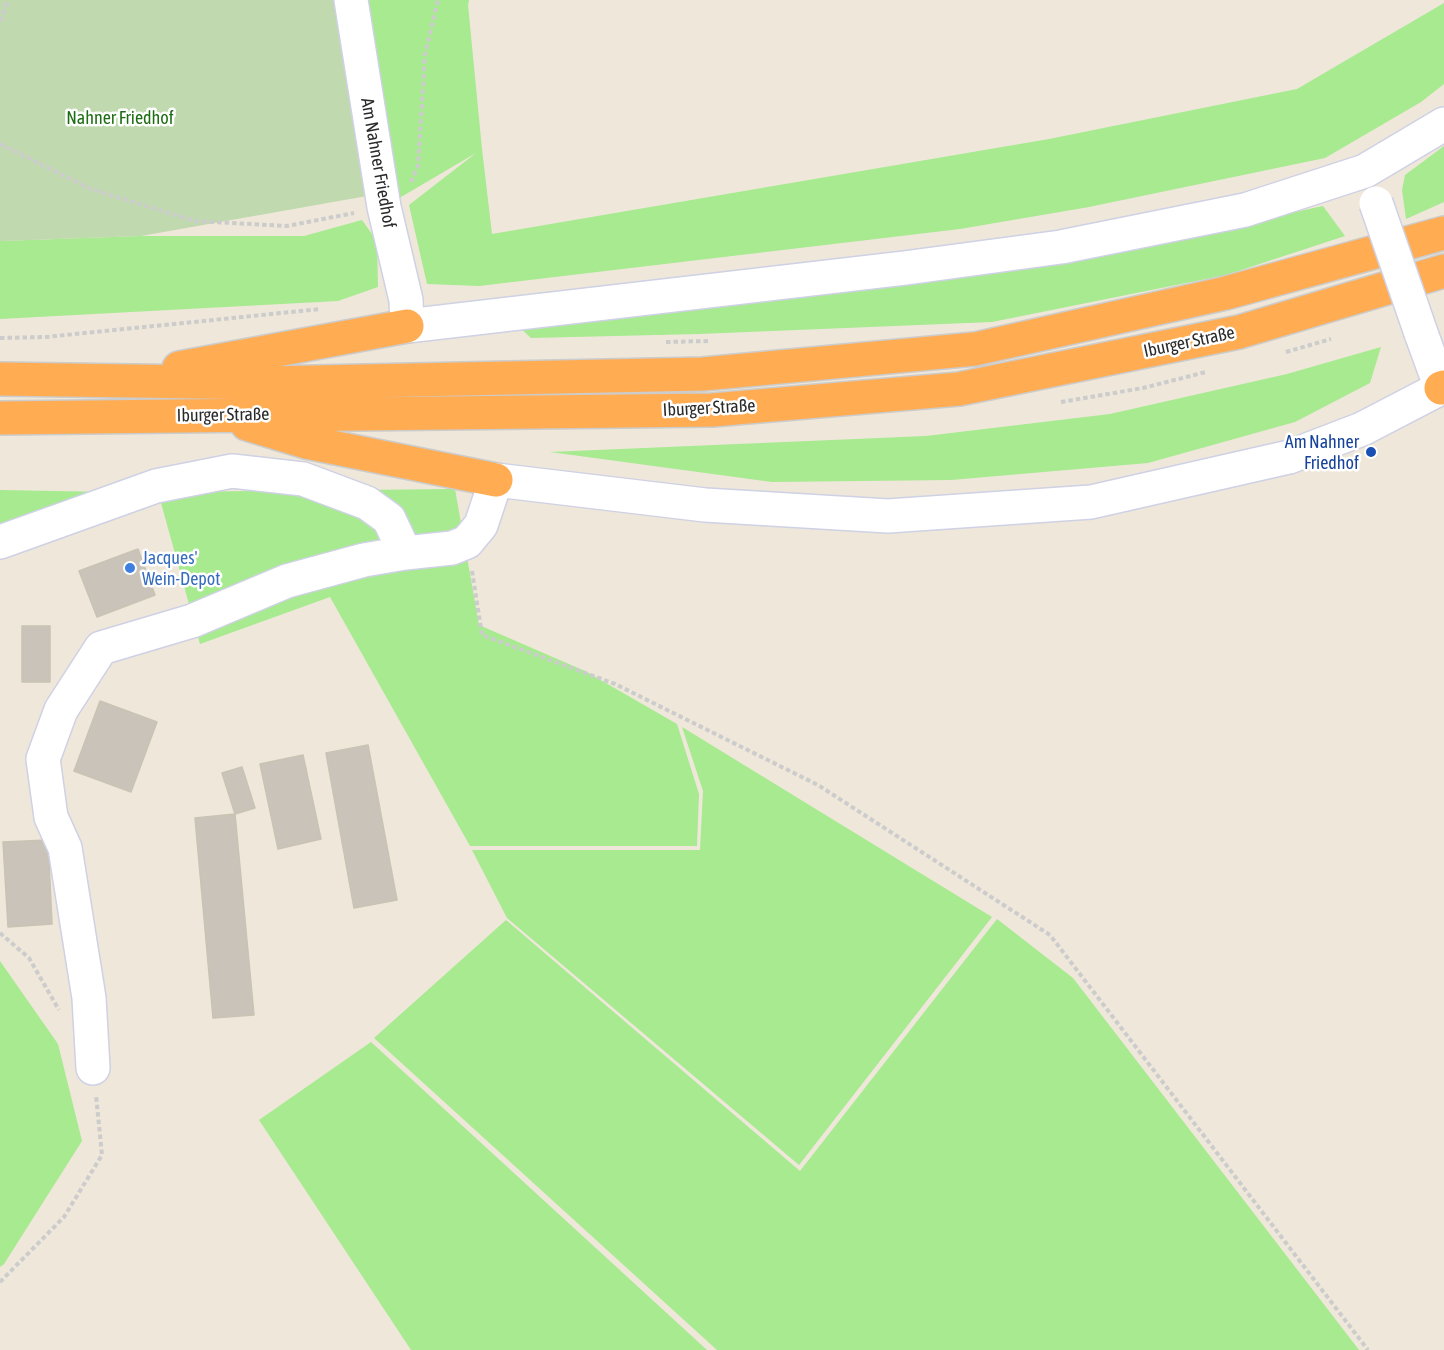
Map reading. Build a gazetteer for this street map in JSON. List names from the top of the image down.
{
  "streets": {
    "highway": ["Iburger Straße"],
    "street": ["Am Nahner Friedhof"]
  },
  "parks": ["Nahner Friedhof"],
  "places": ["Am Nahner Friedhof", "Jacques' Wein-Depot"]
}
